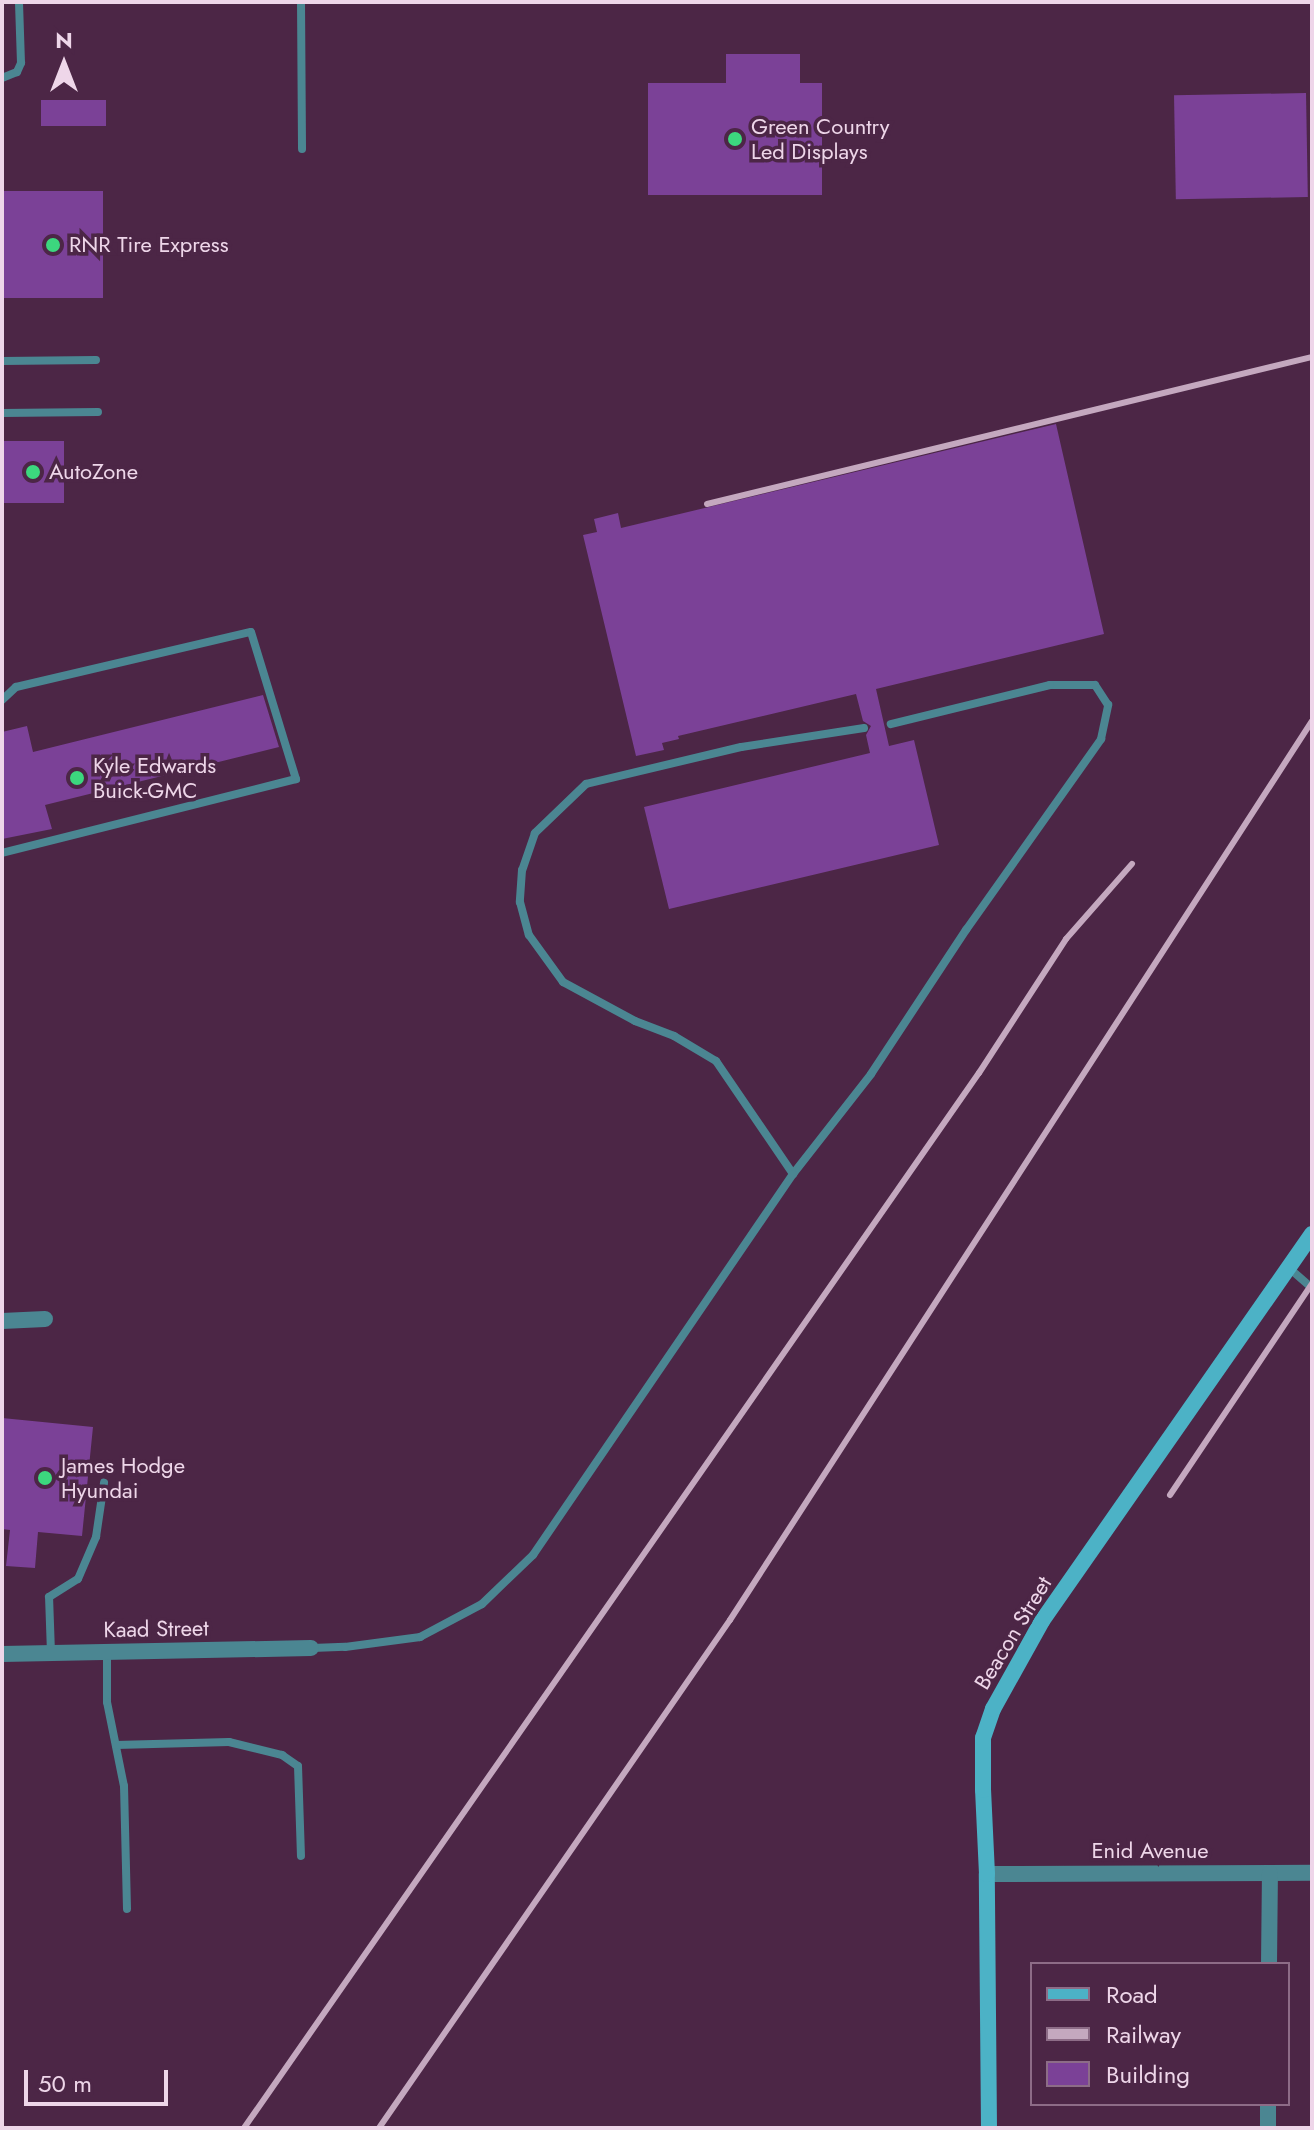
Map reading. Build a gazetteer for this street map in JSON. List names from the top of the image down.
{
  "streets": {
    "street": ["Kaad Street", "Beacon Street", "Enid Avenue"]
  },
  "crossings": [
    ["Beacon Street", "Enid Avenue"]
  ],
  "places": [
    "Green Country Led Displays",
    "RNR Tire Express",
    "AutoZone",
    "Kyle Edwards Buick-GMC",
    "James Hodge Hyundai"
  ],
  "legend": ["Road", "Railway", "Building"],
  "scale_bar": "50 m",
  "north": "top"
}
